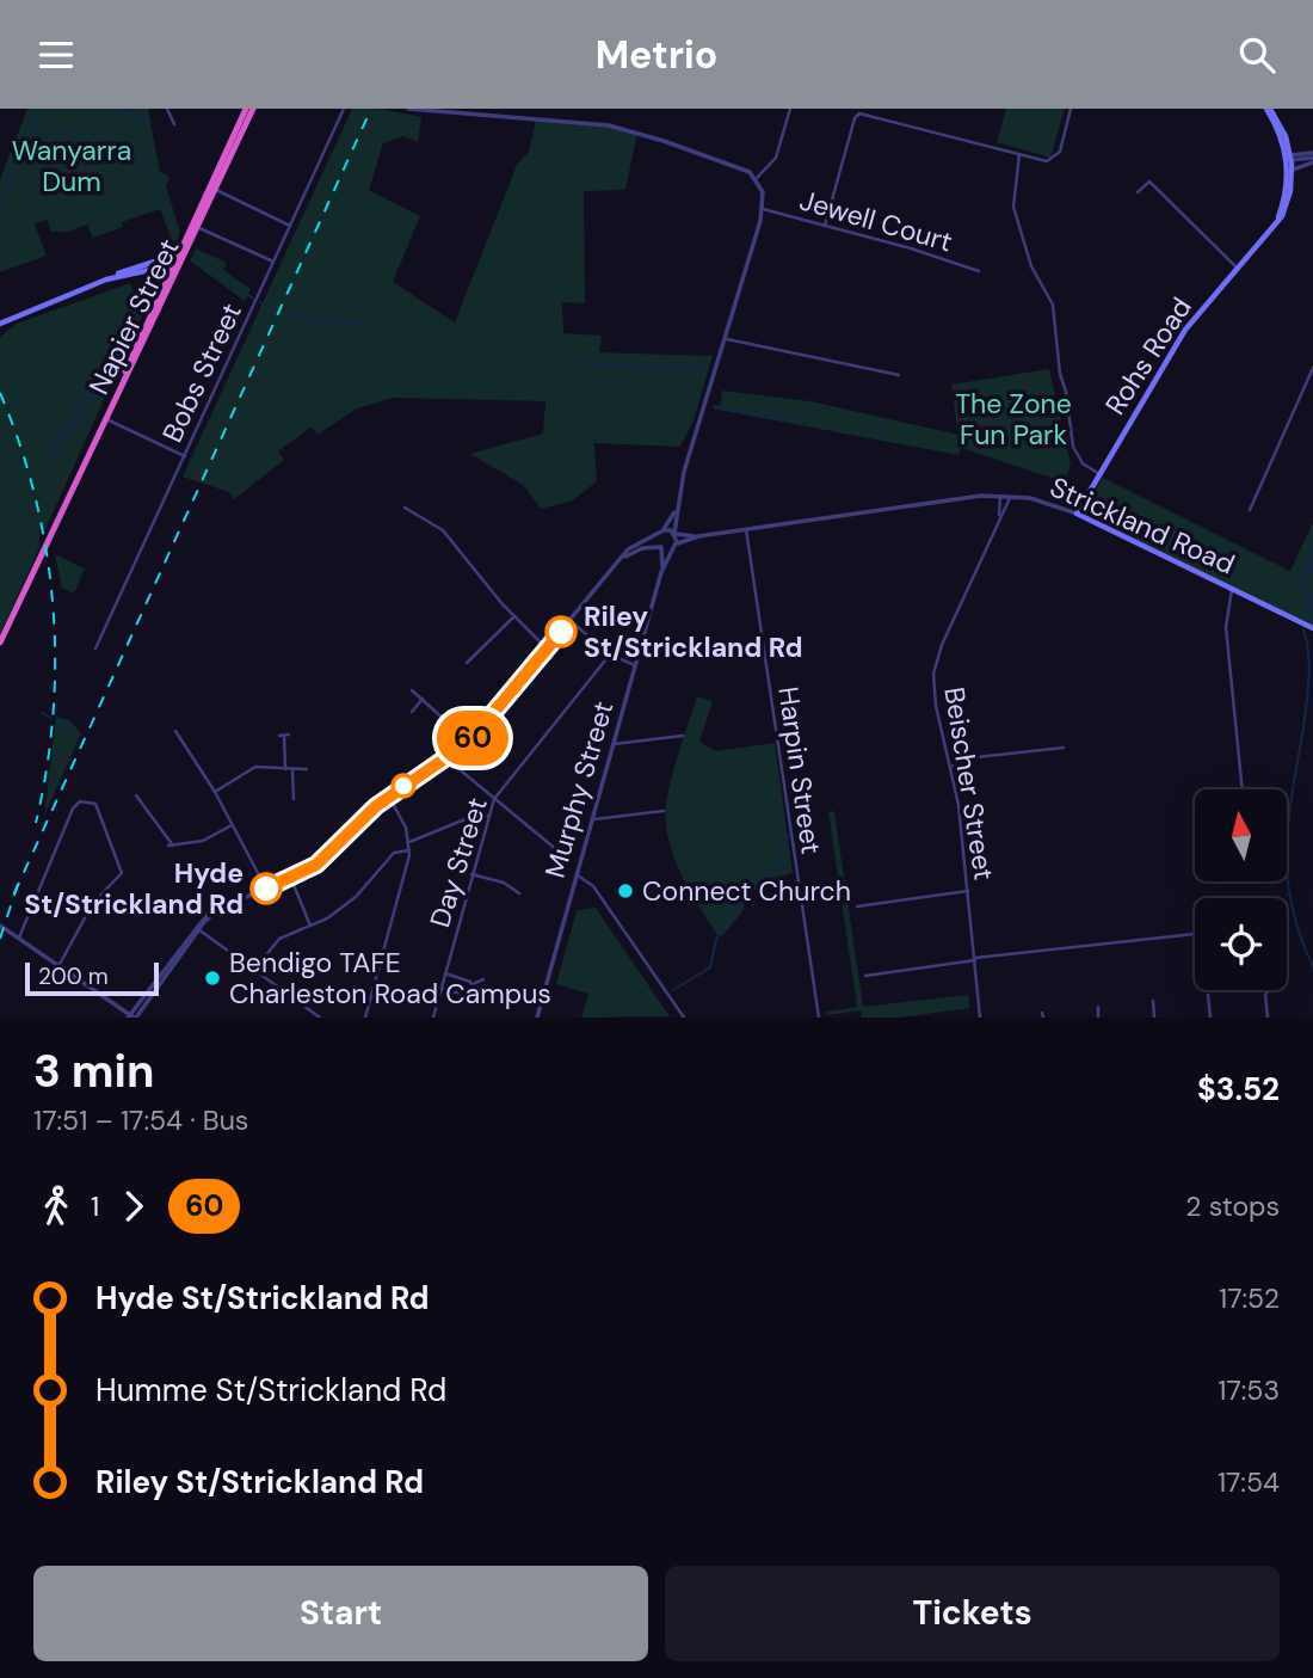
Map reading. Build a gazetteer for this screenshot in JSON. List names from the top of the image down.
{
  "streets": {
    "highway": ["Napier Street"],
    "main road": ["Rohs Road", "Strickland Road"],
    "street": [
      "Jewell Court",
      "Bobs Street",
      "Harpin Street",
      "Beischer Street",
      "Murphy Street",
      "Day Street"
    ]
  },
  "crossings": [
    ["Rohs Road", "Strickland Road"],
    ["Strickland Road", "Harpin Street"],
    ["Strickland Road", "Beischer Street"],
    ["Strickland Road", "Murphy Street"]
  ],
  "parks": ["Wanyarra Dum", "The Zone Fun Park"],
  "places": [
    "Riley St/Strickland Rd",
    "Hyde St/Strickland Rd",
    "Connect Church",
    "Bendigo TAFE Charleston Road Campus"
  ],
  "lines": ["bus line 60"],
  "scale_bar": "200 m",
  "north": "top",
  "page": {
    "header": "Metrio",
    "on_map": "60",
    "scale": "200 m",
    "heading": ["3 min", "17:51 – 17:54 · Bus", "$3.52"],
    "legs": ["1", "60", "2 stops"],
    "list": [
      {
        "name": "Hyde St/Strickland Rd",
        "value": "17:52"
      },
      {
        "name": "Humme St/Strickland Rd",
        "value": "17:53"
      },
      {
        "name": "Riley St/Strickland Rd",
        "value": "17:54"
      }
    ],
    "buttons": ["Start", "Tickets"]
  }
}
